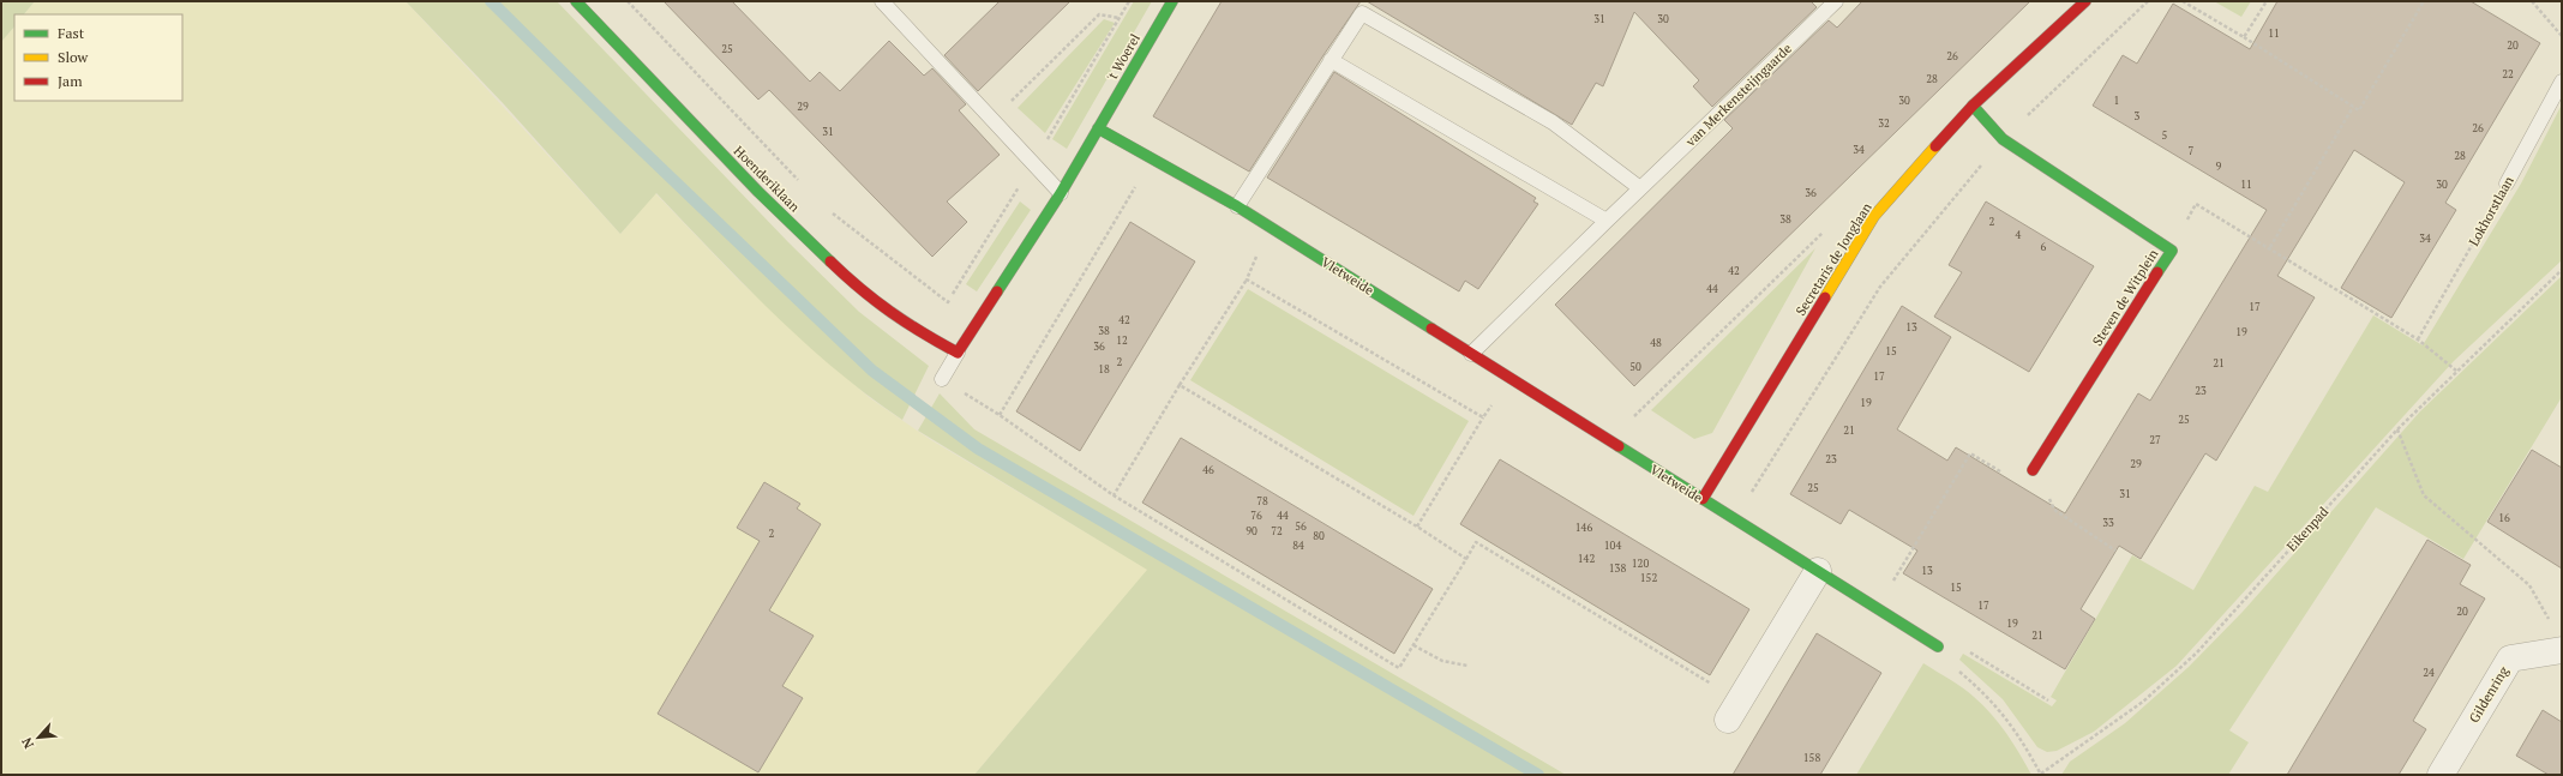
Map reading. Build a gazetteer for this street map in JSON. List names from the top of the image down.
{
  "streets": {
    "street": [
      "'t Woerel",
      "Hoenderiklaan",
      "Secretaris de Jonglaan",
      "Vletweide",
      "Steven de Witplein",
      "Gildenring"
    ],
    "lane": ["van Merkensteijngaarde", "Lokhorstlaan"],
    "path": ["Eikenpad"]
  },
  "crossings": [
    ["'t Woerel", "Vletweide"],
    ["van Merkensteijngaarde", "Vletweide"],
    ["Secretaris de Jonglaan", "Vletweide"],
    ["Secretaris de Jonglaan", "Steven de Witplein"],
    ["Vletweide", "Eikenpad"]
  ],
  "house_numbers": [
    "31",
    "30",
    "11",
    "20",
    "25",
    "26",
    "22",
    "28",
    "30",
    "1",
    "29",
    "3",
    "32",
    "26",
    "31",
    "5",
    "34",
    "7",
    "28",
    "9",
    "11",
    "30",
    "36",
    "38",
    "2",
    "4",
    "34",
    "6",
    "42",
    "44",
    "17",
    "42",
    "13",
    "38",
    "19",
    "12",
    "48",
    "36",
    "15",
    "2",
    "21",
    "50",
    "18",
    "17",
    "23",
    "19",
    "25",
    "21",
    "27",
    "23",
    "29",
    "46",
    "25",
    "31",
    "78",
    "76",
    "44",
    "16",
    "33",
    "56",
    "146",
    "90",
    "72",
    "2",
    "80",
    "84",
    "104",
    "142",
    "120",
    "138",
    "13",
    "152",
    "15",
    "17",
    "20",
    "19",
    "21",
    "24",
    "158"
  ],
  "legend": ["Fast", "Slow", "Jam"],
  "north": "bottom left"
}
